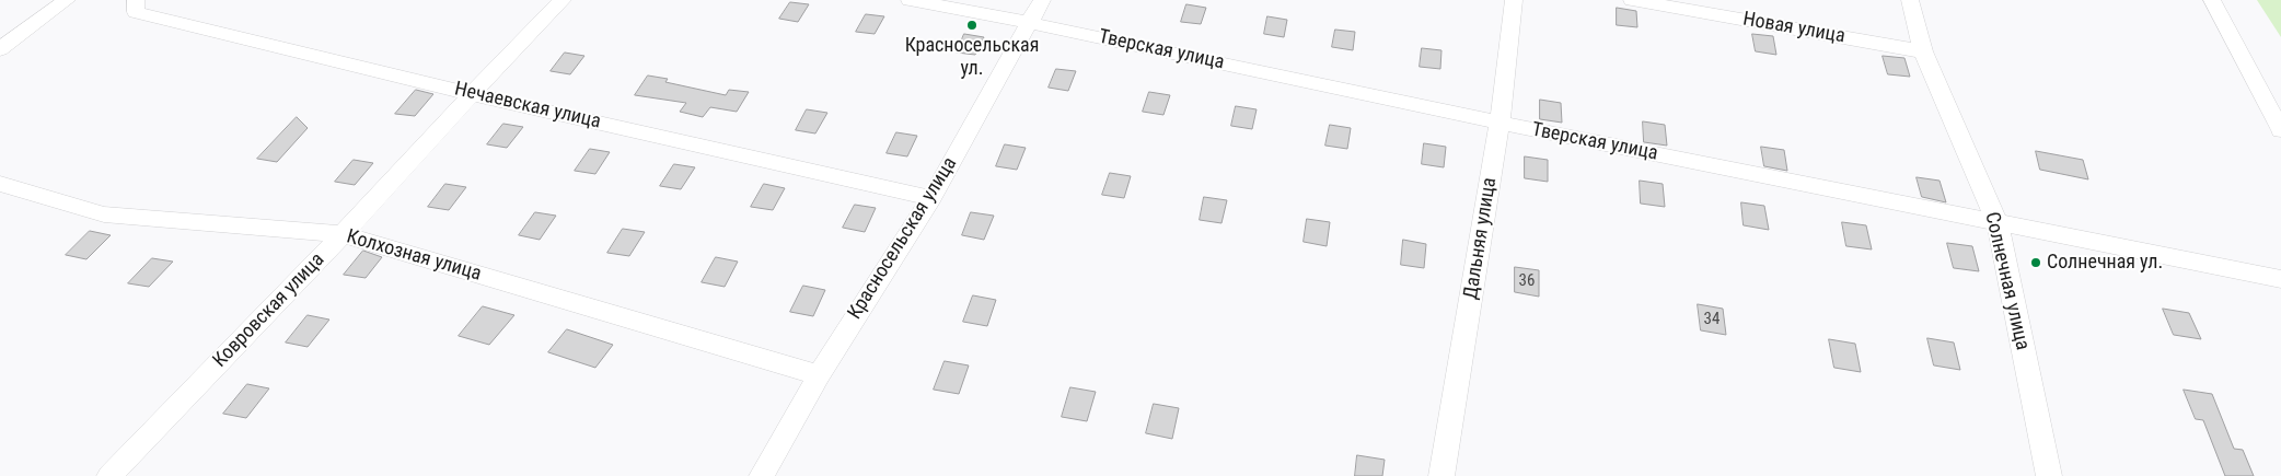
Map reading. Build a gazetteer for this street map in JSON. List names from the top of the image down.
{
  "streets": {
    "street": [
      "Новая улица",
      "Тверская улица",
      "Нечаевская улица",
      "Красносельская улица",
      "Дальняя улица",
      "Колхозная улица",
      "Солнечная улица",
      "Ковровская улица"
    ]
  },
  "crossings": [
    ["Новая улица", "Солнечная улица"],
    ["Тверская улица", "Красносельская улица"],
    ["Тверская улица", "Дальняя улица"],
    ["Тверская улица", "Солнечная улица"],
    ["Нечаевская улица", "Красносельская улица"],
    ["Нечаевская улица", "Ковровская улица"],
    ["Красносельская улица", "Колхозная улица"],
    ["Колхозная улица", "Ковровская улица"]
  ],
  "places": ["Красносельская ул.", "Солнечная ул."],
  "house_numbers": ["36", "34"]
}
